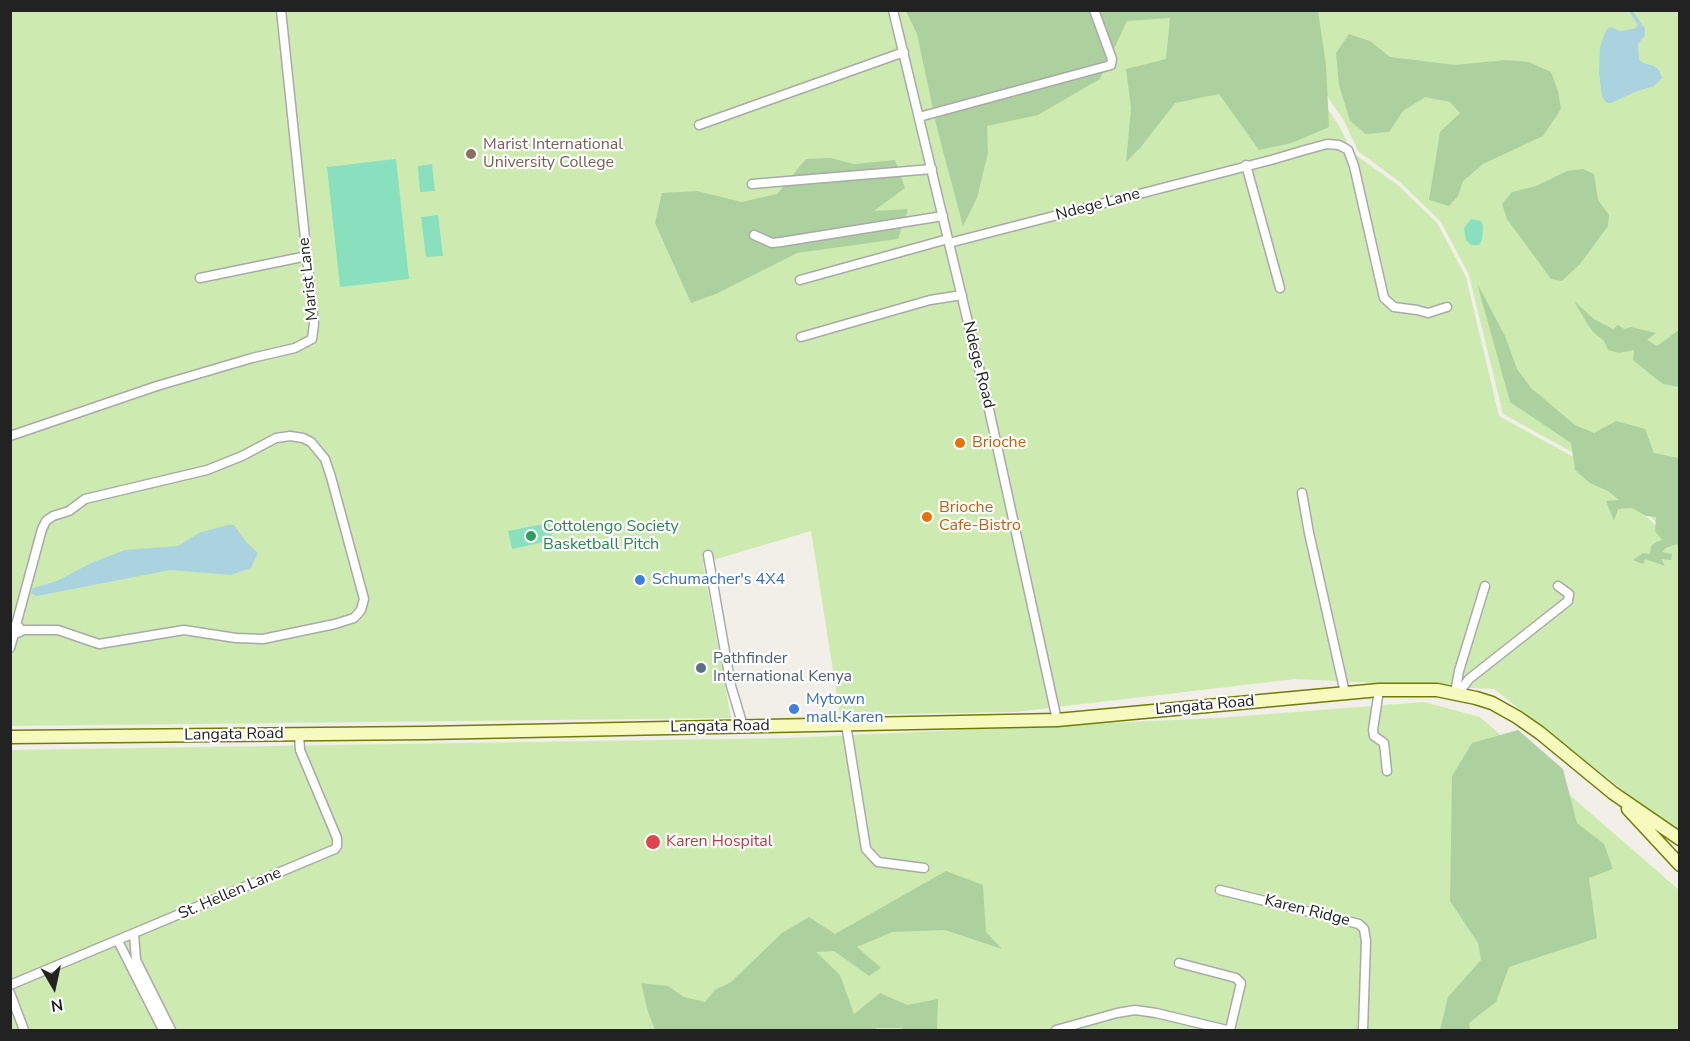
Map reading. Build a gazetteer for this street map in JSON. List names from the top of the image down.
{
  "streets": {
    "main road": ["Langata Road"],
    "street": [
      "Ndege Lane",
      "Marist Lane",
      "Ndege Road",
      "St. Hellen Lane",
      "Karen Ridge"
    ]
  },
  "crossings": [
    ["Ndege Lane", "Ndege Road"],
    ["Ndege Road", "Langata Road"],
    ["Langata Road", "St. Hellen Lane"]
  ],
  "places": [
    "Marist International University College",
    "Brioche",
    "Brioche Cafe-Bistro",
    "Cottolengo Society Basketball Pitch",
    "Schumacher's 4X4",
    "Pathfinder International Kenya",
    "Mytown mall Karen",
    "Karen Hospital"
  ],
  "north": "bottom"
}
